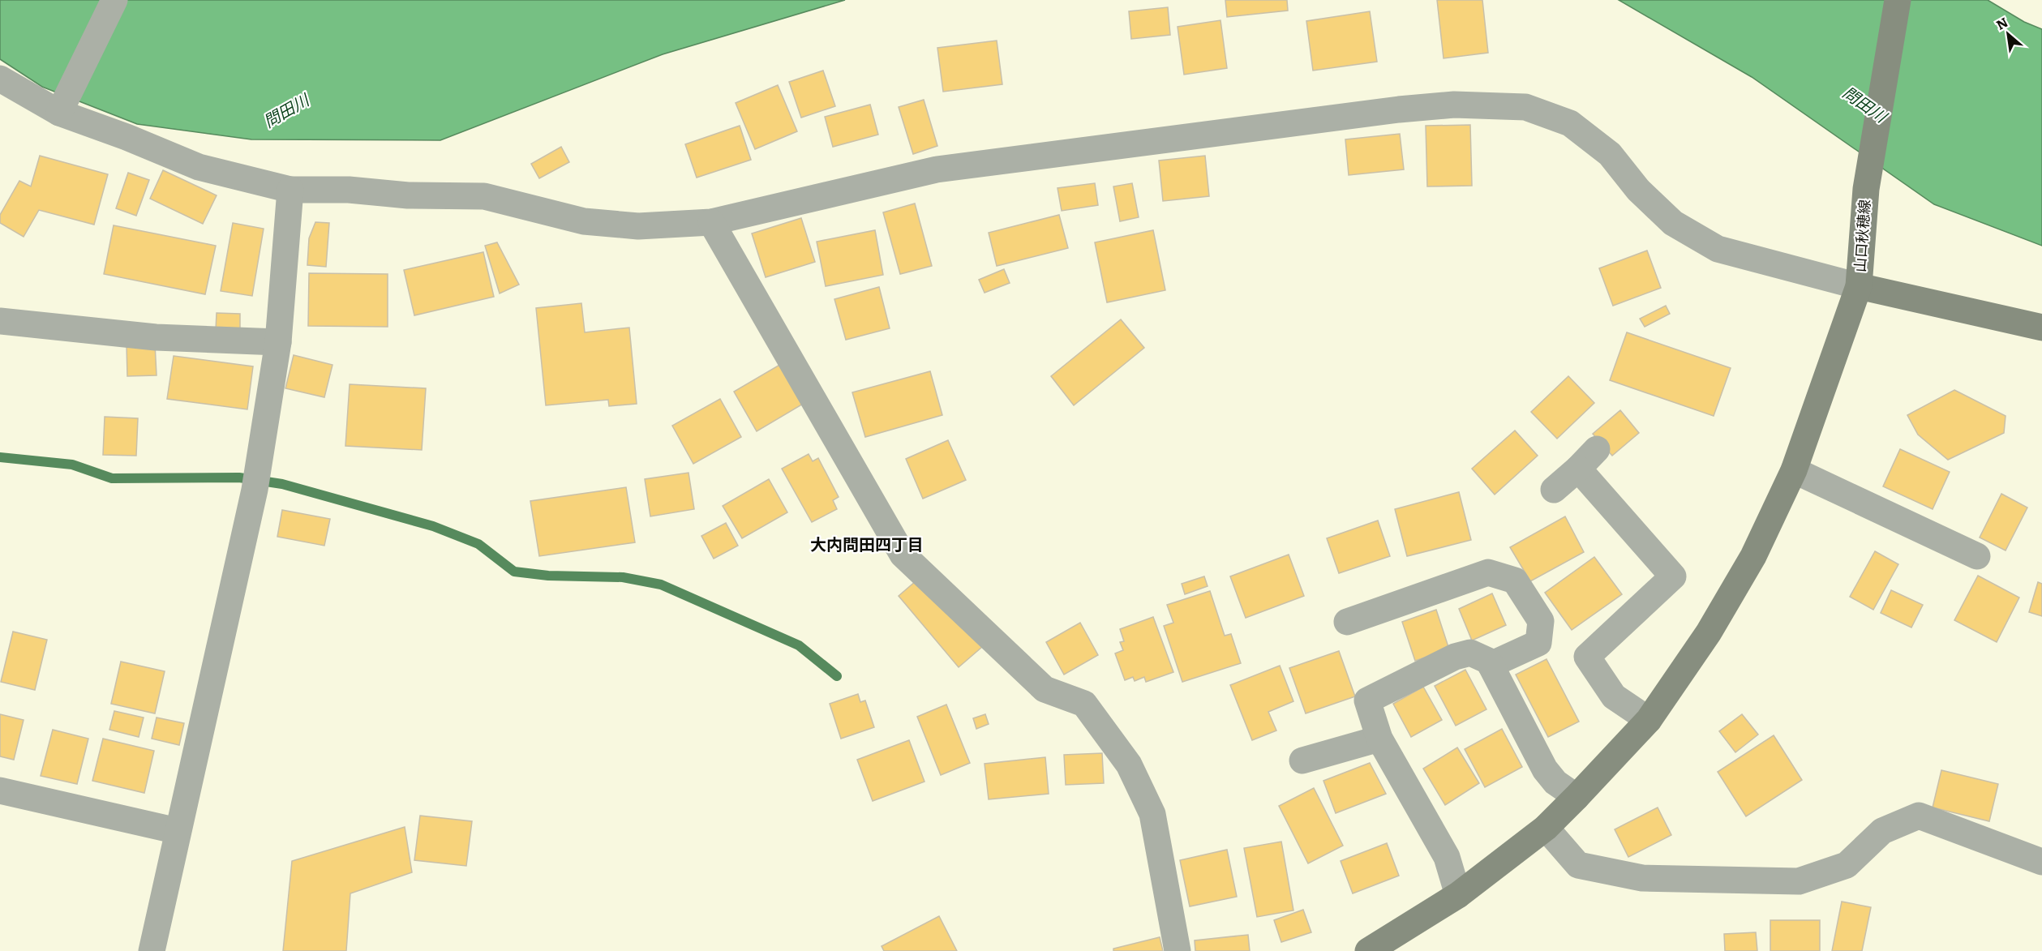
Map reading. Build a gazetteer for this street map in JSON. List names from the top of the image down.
{
  "streets": {
    "street": ["山口秋穂線"]
  },
  "districts": ["大内問田四丁目"],
  "water": ["問田川"],
  "north": "top left"
}
